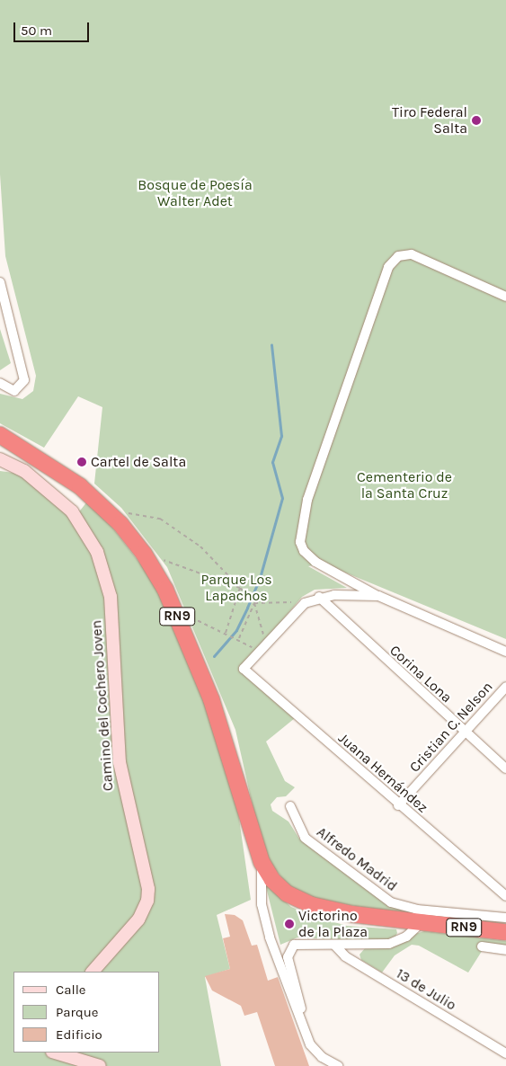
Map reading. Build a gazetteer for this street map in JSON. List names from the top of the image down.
{
  "streets": {
    "highway": ["RN9"],
    "street": [
      "Corina Lona",
      "Camino del Cochero Joven",
      "Cristian C. Nelson",
      "Juana Hernández",
      "Alfredo Madrid",
      "13 de Julio"
    ]
  },
  "crossings": [
    ["Corina Lona", "Cristian C. Nelson"],
    ["Cristian C. Nelson", "Juana Hernández"]
  ],
  "parks": ["Bosque de Poesía Walter Adet", "Cementerio de la Santa Cruz", "Parque Los Lapachos"],
  "places": ["Tiro Federal Salta", "Cartel de Salta", "Victorino de la Plaza"],
  "legend": ["Calle", "Parque", "Edificio"],
  "scale_bar": "50 m"
}
